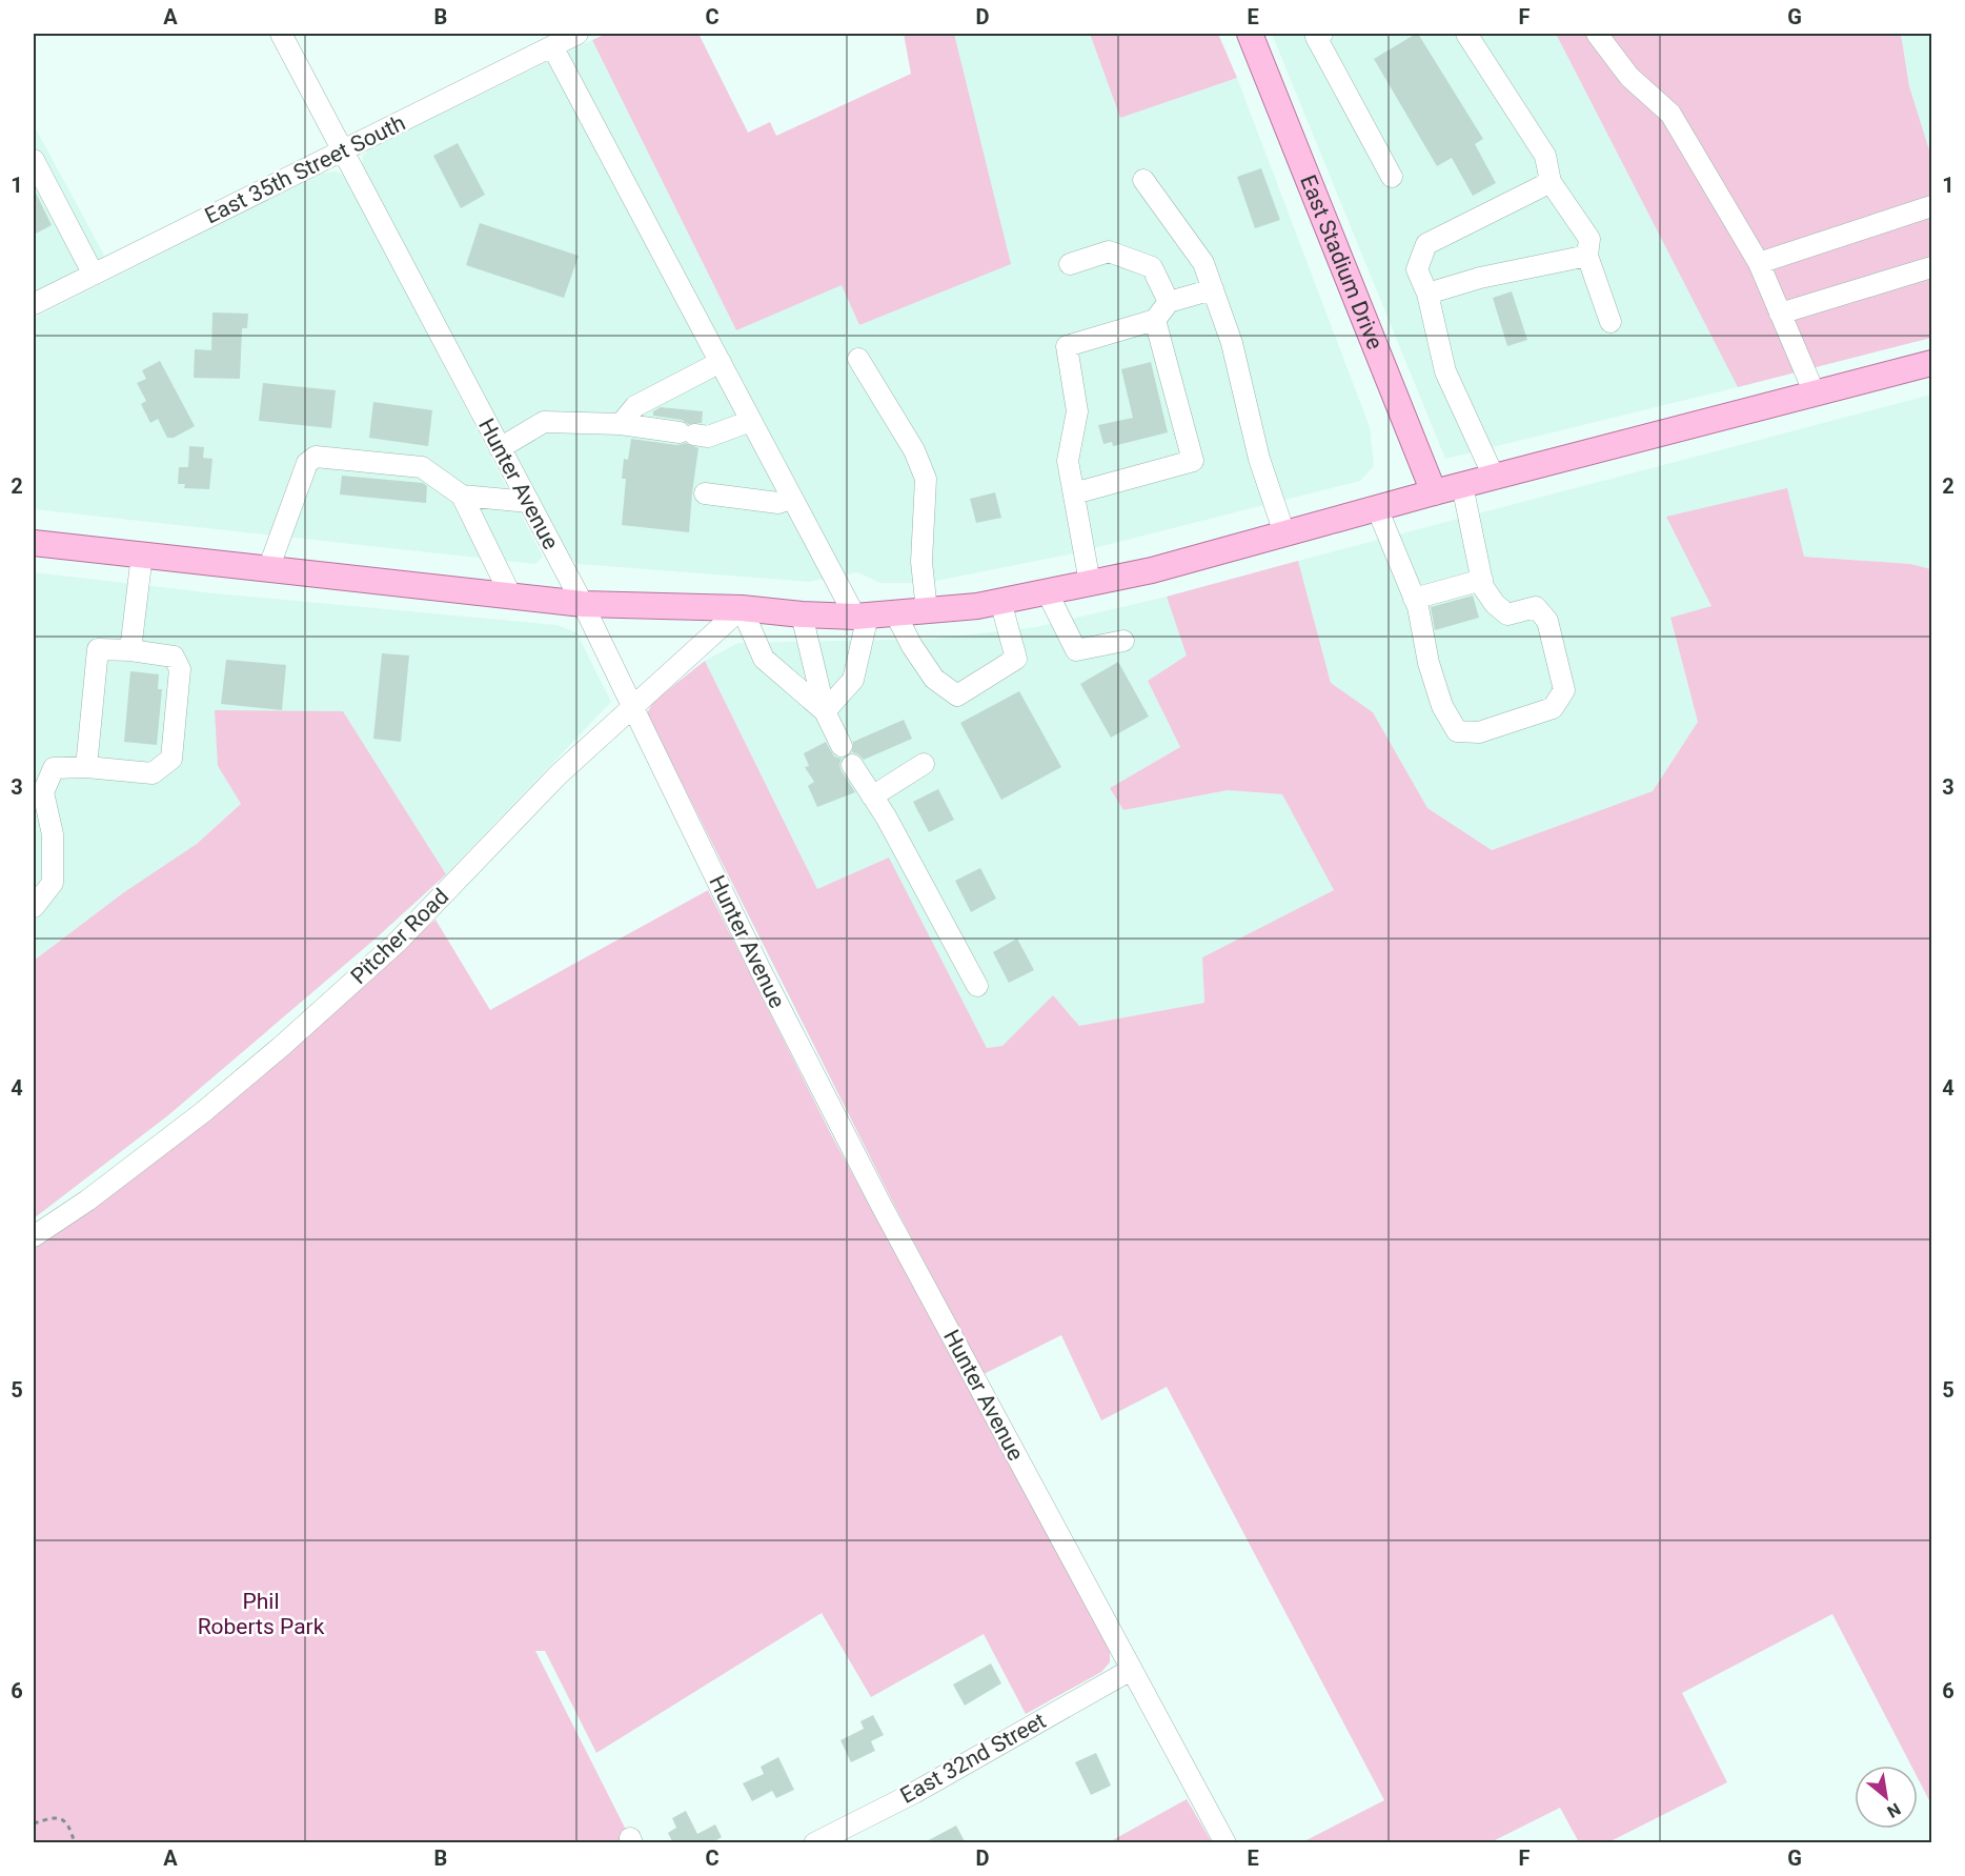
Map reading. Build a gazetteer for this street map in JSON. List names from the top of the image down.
{
  "streets": {
    "main road": ["East Stadium Drive"],
    "street": [
      "East 35th Street South",
      "Hunter Avenue",
      "Pitcher Road",
      "East 32nd Street"
    ]
  },
  "crossings": [
    ["East 35th Street South", "Hunter Avenue"],
    ["Hunter Avenue", "Pitcher Road"],
    ["Hunter Avenue", "East 32nd Street"]
  ],
  "parks": ["Phil Roberts Park"],
  "north": "bottom right",
  "grid": {
    "columns": [
      "A",
      "B",
      "C",
      "D",
      "E",
      "F",
      "G"
    ],
    "rows": [
      "1",
      "2",
      "3",
      "4",
      "5",
      "6"
    ]
  }
}
